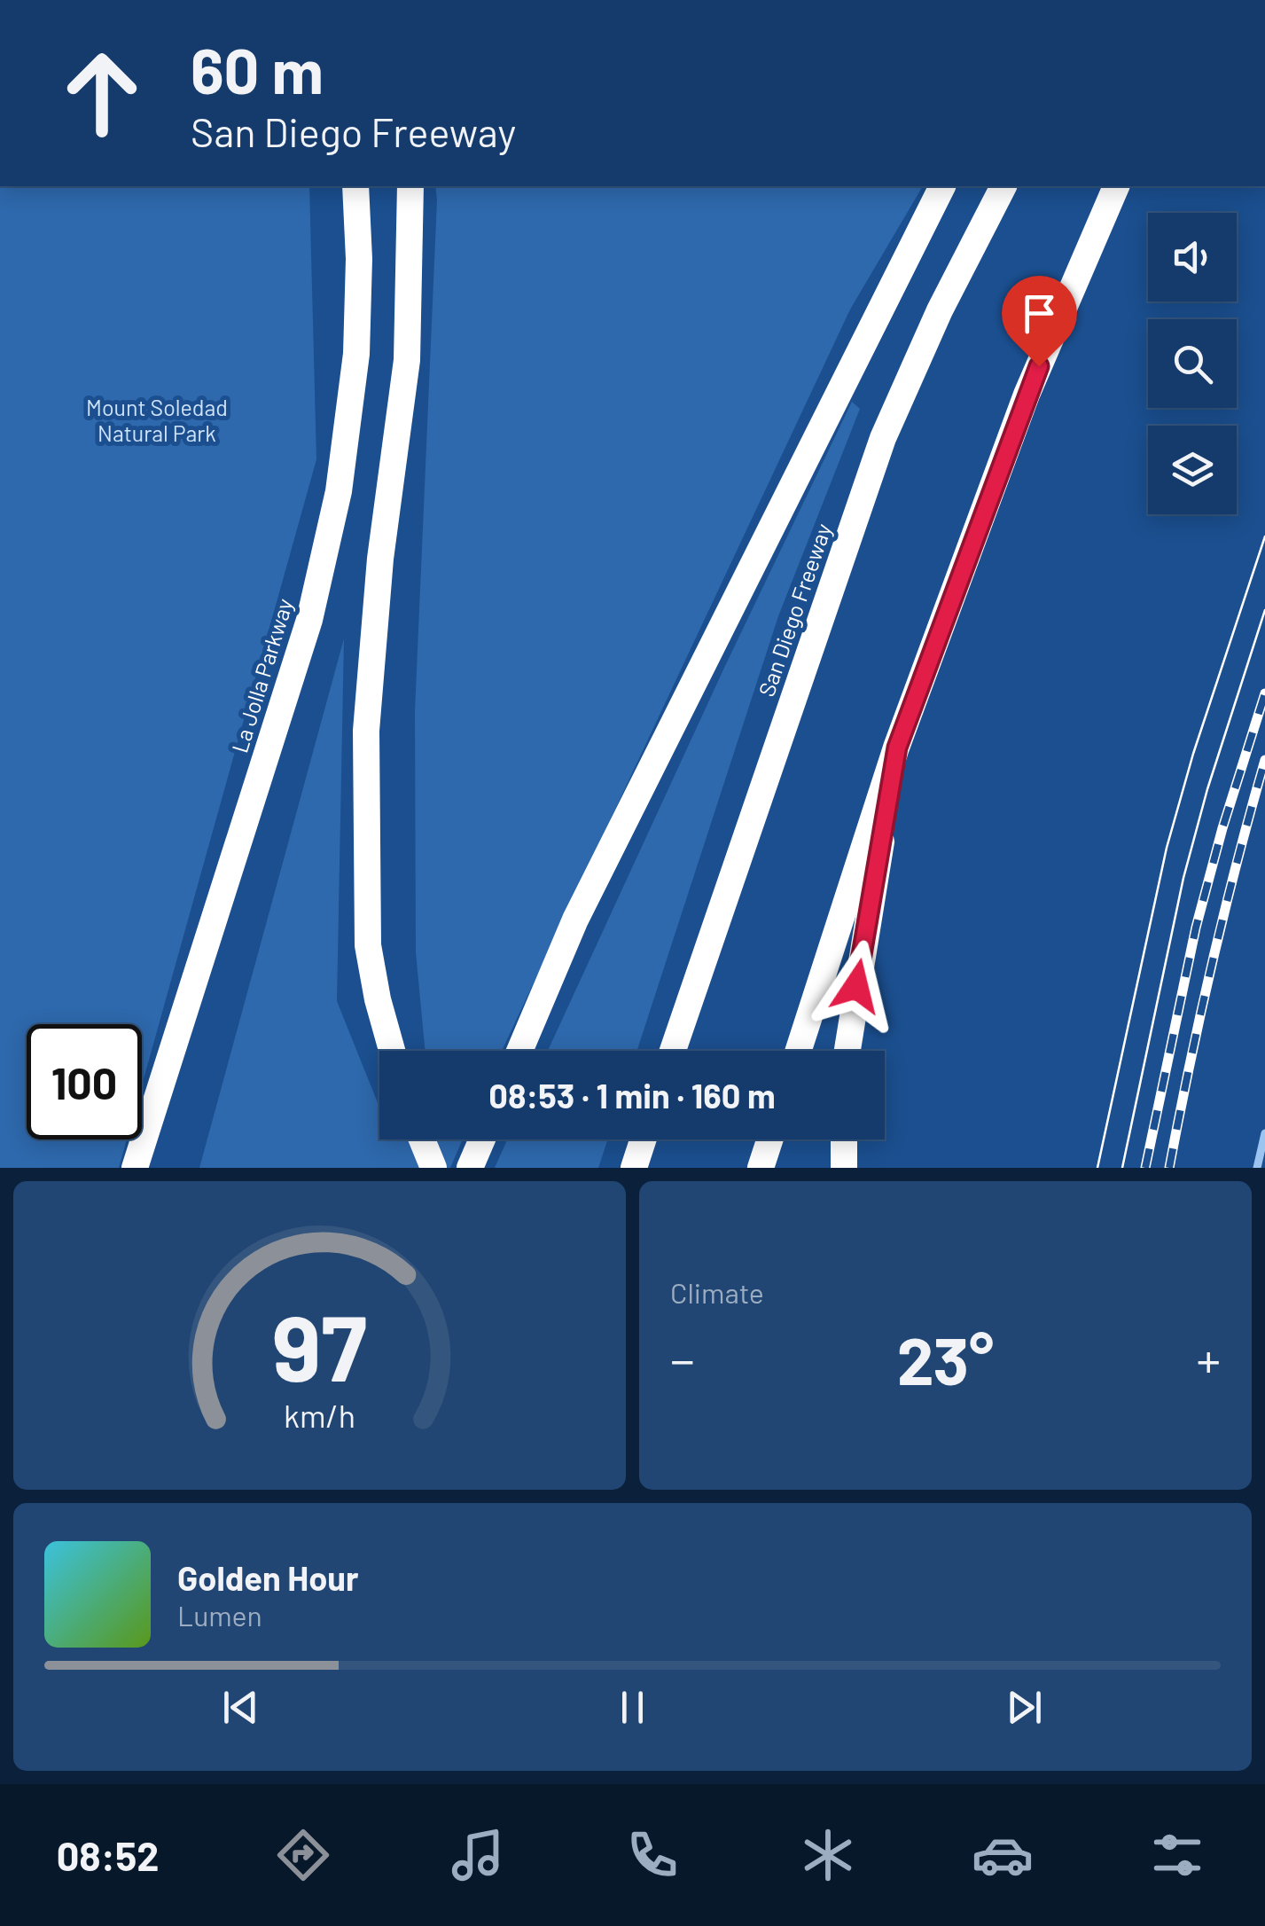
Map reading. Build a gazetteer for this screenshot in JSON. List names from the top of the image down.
{
  "streets": {
    "highway": ["San Diego Freeway", "La Jolla Parkway"]
  },
  "parks": ["Mount Soledad Natural Park"],
  "page": {
    "turn": ["60 m", "San Diego Freeway"],
    "limit": "100",
    "trip": "08:53 · 1 min · 160 m",
    "tile": "Climate",
    "heat": ["−", "23°", "+"],
    "song": ["Golden Hour", "Lumen"],
    "tabs": "08:52",
    "gauge": ["97", "km/h"]
  }
}
